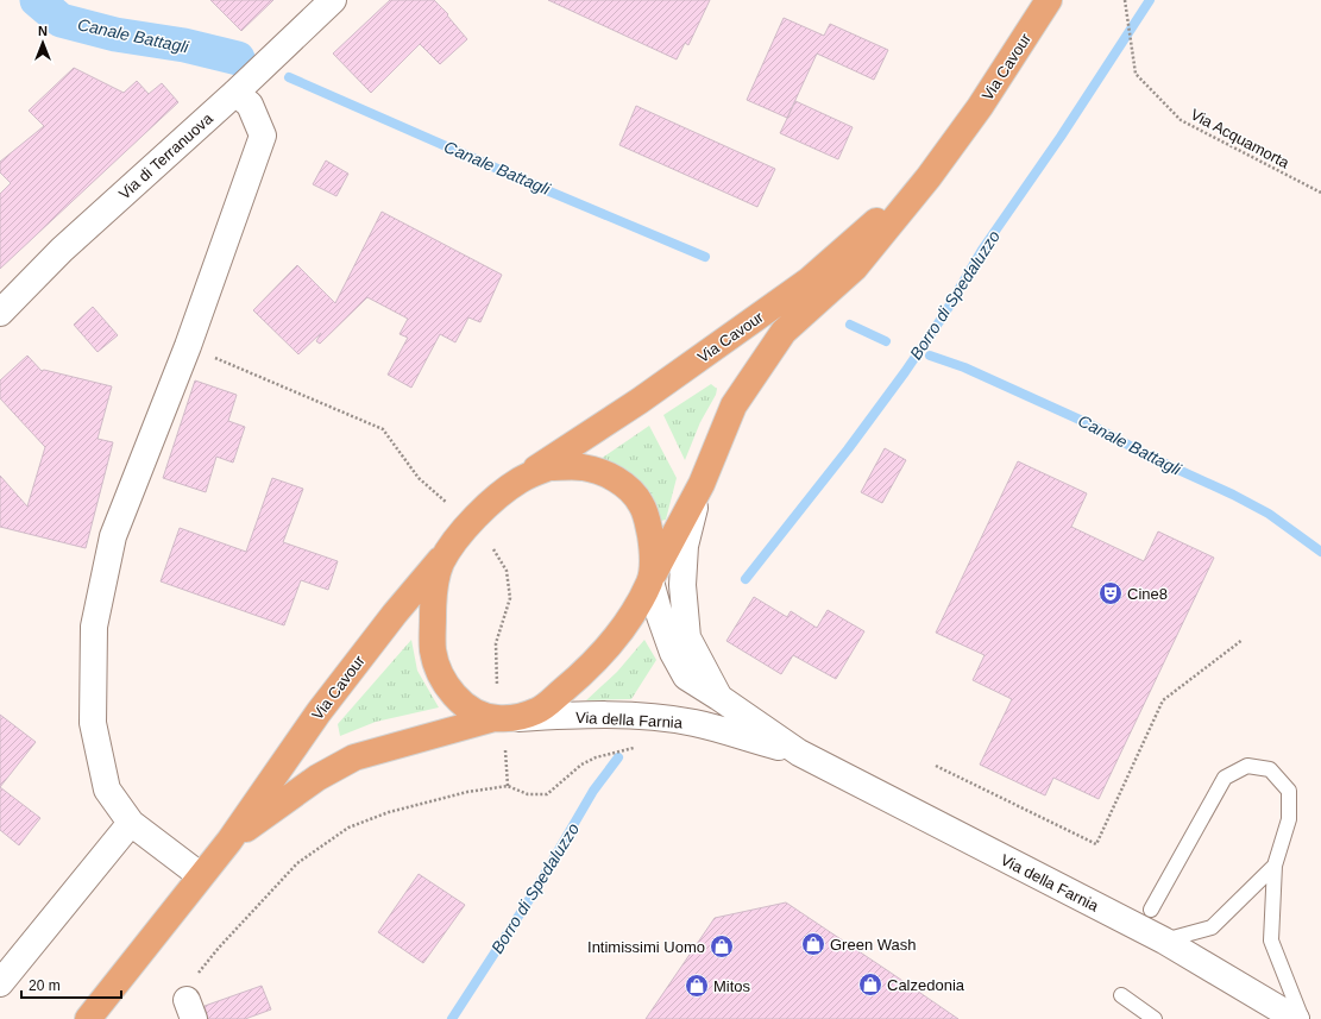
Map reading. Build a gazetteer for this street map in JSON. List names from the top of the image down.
{
  "streets": {
    "main road": ["Via Cavour"],
    "street": ["Via di Terranuova", "Via della Farnia"],
    "path": ["Via Acquamorta"]
  },
  "crossings": [
    ["Via Cavour", "Via della Farnia"]
  ],
  "water": ["Canale Battagli", "Borro di Spedaluzzo"],
  "places": {
    "theatre": ["Cine8"],
    "shop": [
      "Green Wash",
      "Intimissimi Uomo",
      "Calzedonia",
      "Mitos"
    ]
  },
  "scale_bar": "20 m",
  "north": "top"
}
